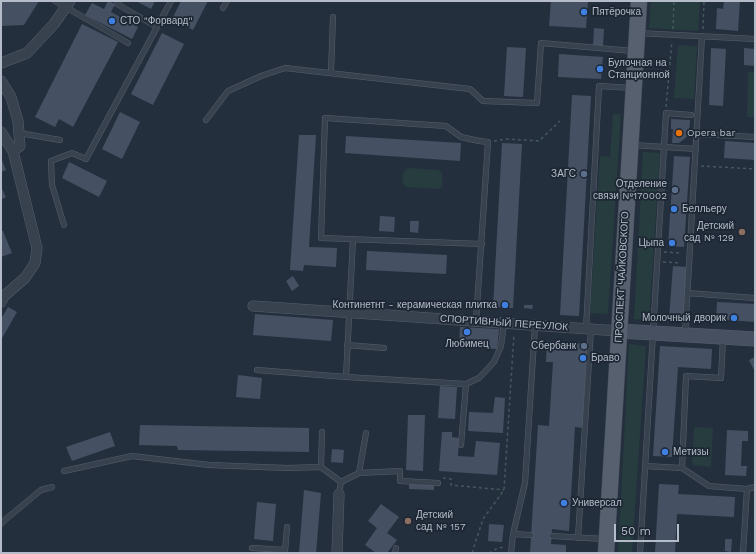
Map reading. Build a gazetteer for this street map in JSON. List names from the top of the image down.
{
  "streets": {
    "main road": ["ПРОСПЕКТ ЧАЙКОВСКОГО"],
    "street": ["СПОРТИВНЫЙ ПЕРЕУЛОК"]
  },
  "crossings": [
    ["ПРОСПЕКТ ЧАЙКОВСКОГО", "СПОРТИВНЫЙ ПЕРЕУЛОК"]
  ],
  "places": [
    "Пятёрочка",
    "СТО \"Форвард\"",
    "Булочная на Станционной",
    "Opera bar",
    "ЗАГС",
    "Отделение связи №170002",
    "Белльеру",
    "Детский сад № 129",
    "Цыпа",
    "Континетнт - керамическая плитка",
    "Молочный дворик",
    "Любимец",
    "Сбербанк",
    "Браво",
    "Метизы",
    "Универсал",
    "Детский сад № 157"
  ],
  "scale_bar": "50 m"
}
